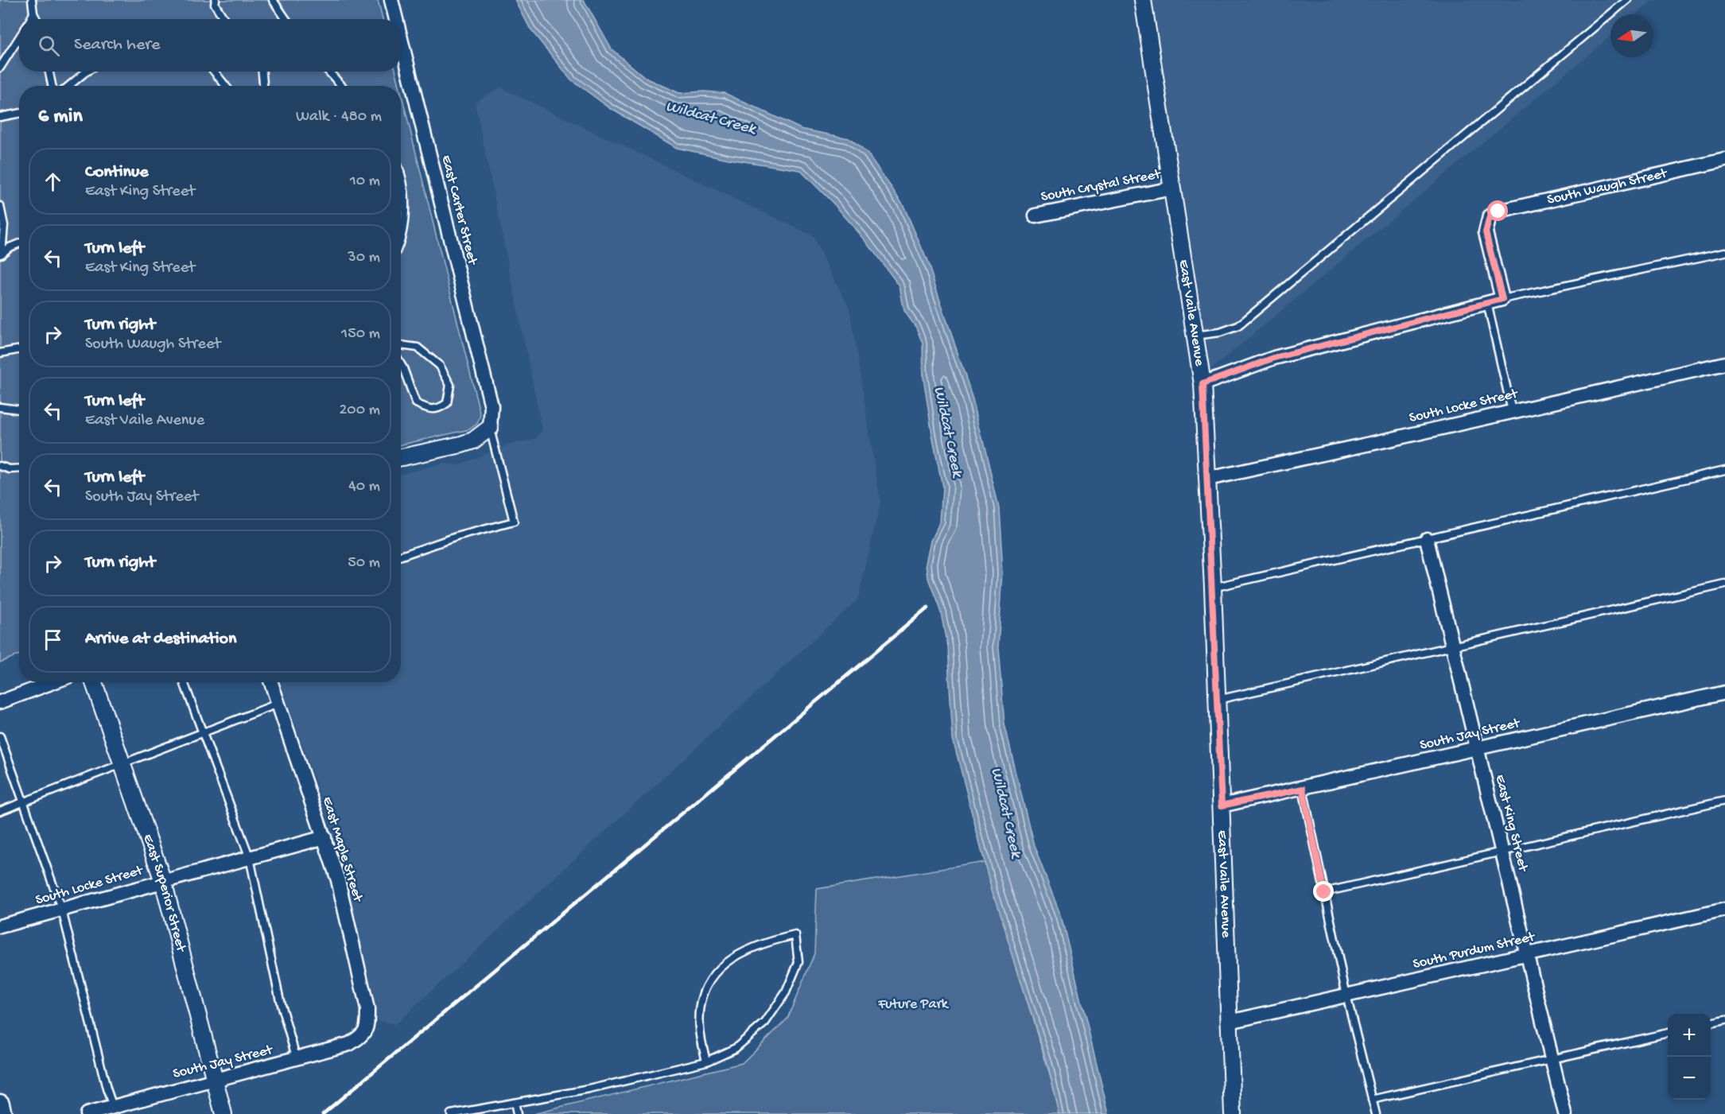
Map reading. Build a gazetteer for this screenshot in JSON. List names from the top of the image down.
{
  "streets": {
    "street": [
      "South Crystal Street",
      "South Waugh Street",
      "East Carter Street",
      "East Vaile Avenue",
      "South Locke Street",
      "South Jay Street",
      "East King Street",
      "East Maple Street",
      "East Superior Street",
      "South Purdum Street"
    ]
  },
  "crossings": [
    ["South Crystal Street", "East Vaile Avenue"],
    ["East Vaile Avenue", "South Locke Street"],
    ["East Vaile Avenue", "South Jay Street"],
    ["East Vaile Avenue", "South Purdum Street"],
    ["South Locke Street", "East Maple Street"],
    ["South Locke Street", "East Superior Street"],
    ["South Jay Street", "East King Street"],
    ["South Jay Street", "East Maple Street"],
    ["South Jay Street", "East Superior Street"],
    ["East King Street", "South Purdum Street"]
  ],
  "water": ["Wildcat Creek"],
  "parks": ["Future Park"],
  "north": "left",
  "page": {
    "search": "Search here",
    "heading": ["6 min", "Walk · 480 m"],
    "list": [
      ["Continue", "East King Street", "10 m"],
      ["Turn left", "East King Street", "30 m"],
      ["Turn right", "South Waugh Street", "150 m"],
      ["Turn left", "East Vaile Avenue", "200 m"],
      ["Turn left", "South Jay Street", "40 m"],
      ["Turn right", "50 m"],
      "Arrive at destination"
    ],
    "map_buttons": ["+", "−"]
  }
}
